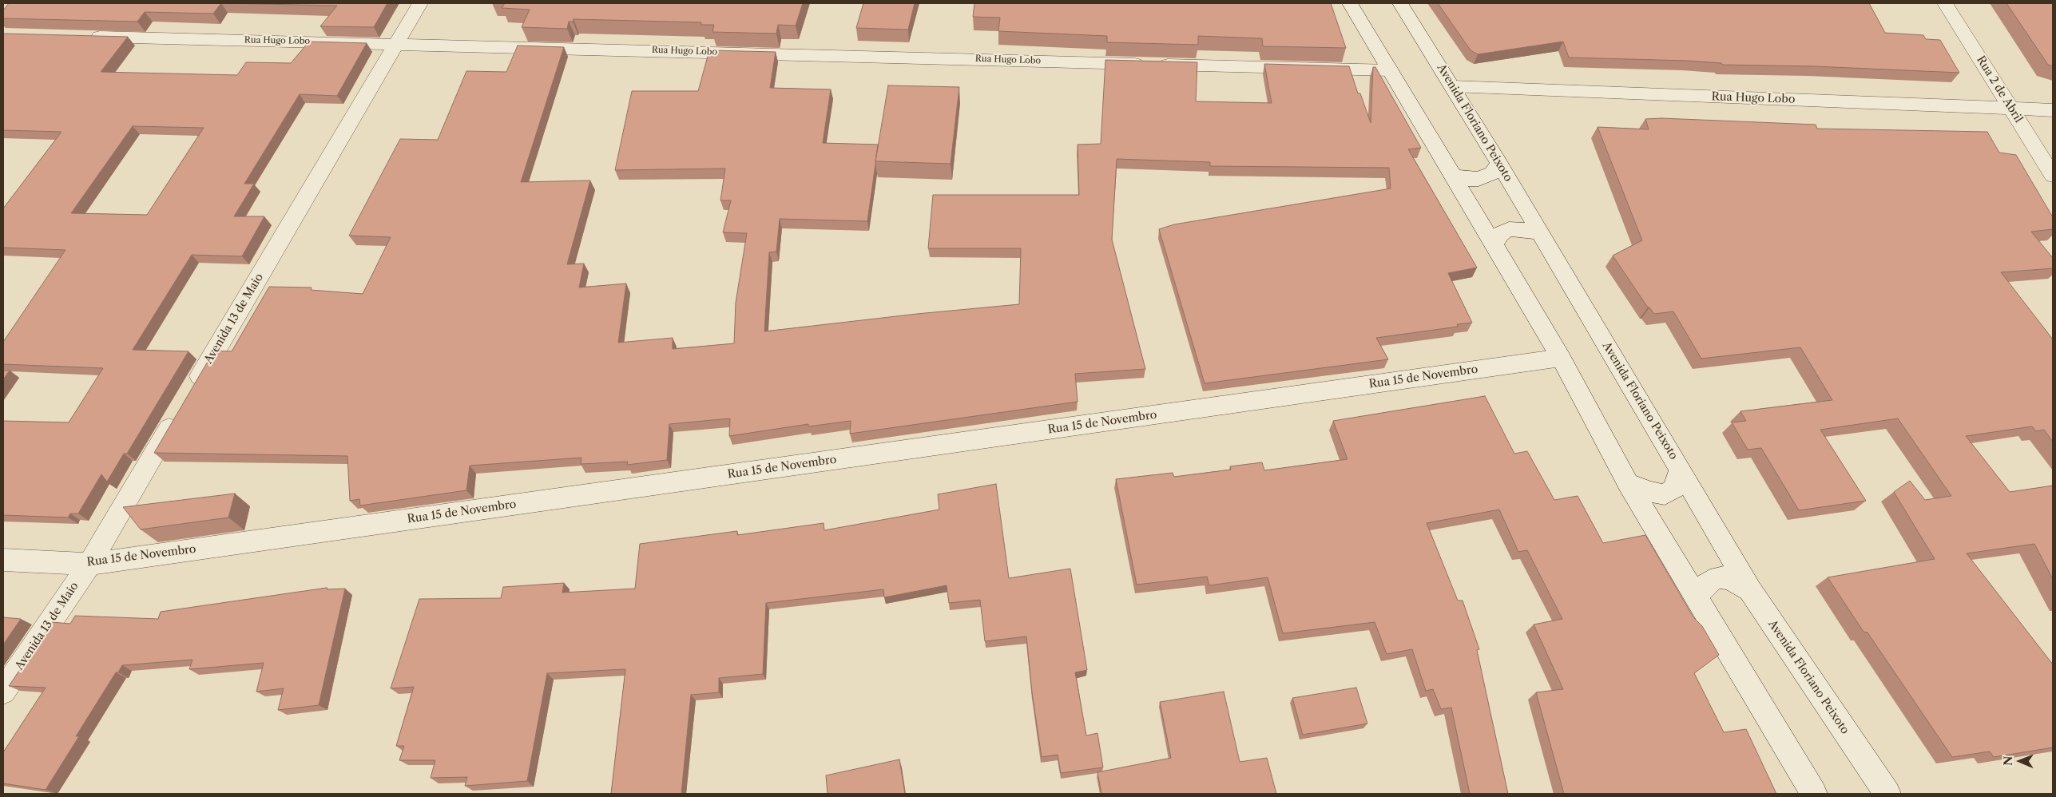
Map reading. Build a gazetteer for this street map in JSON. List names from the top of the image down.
{
  "streets": {
    "street": [
      "Rua Hugo Lobo",
      "Rua 2 de Abril",
      "Avenida Floriano Peixoto",
      "Avenida 13 de Maio",
      "Rua 15 de Novembro"
    ]
  },
  "crossings": [
    ["Rua Hugo Lobo", "Rua 2 de Abril"],
    ["Rua Hugo Lobo", "Avenida Floriano Peixoto"],
    ["Rua Hugo Lobo", "Avenida 13 de Maio"],
    ["Avenida 13 de Maio", "Rua 15 de Novembro"]
  ],
  "north": "left"
}
